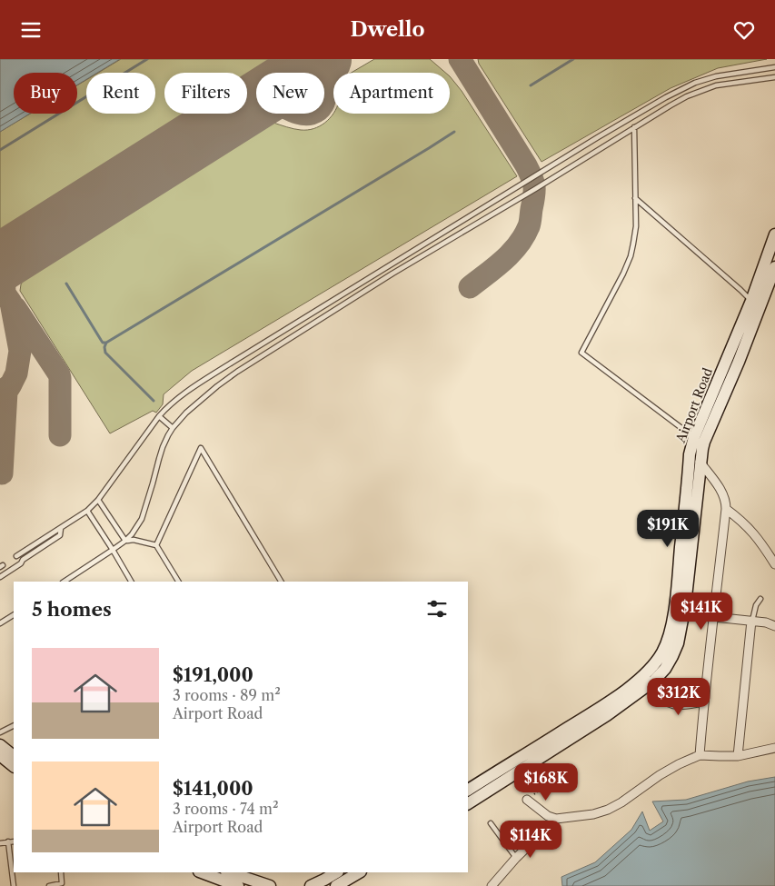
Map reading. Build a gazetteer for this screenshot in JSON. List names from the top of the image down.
{
  "streets": {
    "main road": ["Airport Road"]
  },
  "page": {
    "header": "Dwello",
    "chip": [
      "Buy",
      "Rent",
      "Filters",
      "New",
      "Apartment"
    ],
    "price": [
      "$191K",
      "$141K",
      "$312K",
      "$168K",
      "$114K"
    ],
    "heading": "5 homes",
    "list": [
      {
        "name": "$191,000",
        "note": "3 rooms · 89 m² · Airport Road"
      },
      {
        "name": "$141,000",
        "note": "3 rooms · 74 m² · Airport Road"
      }
    ]
  }
}
